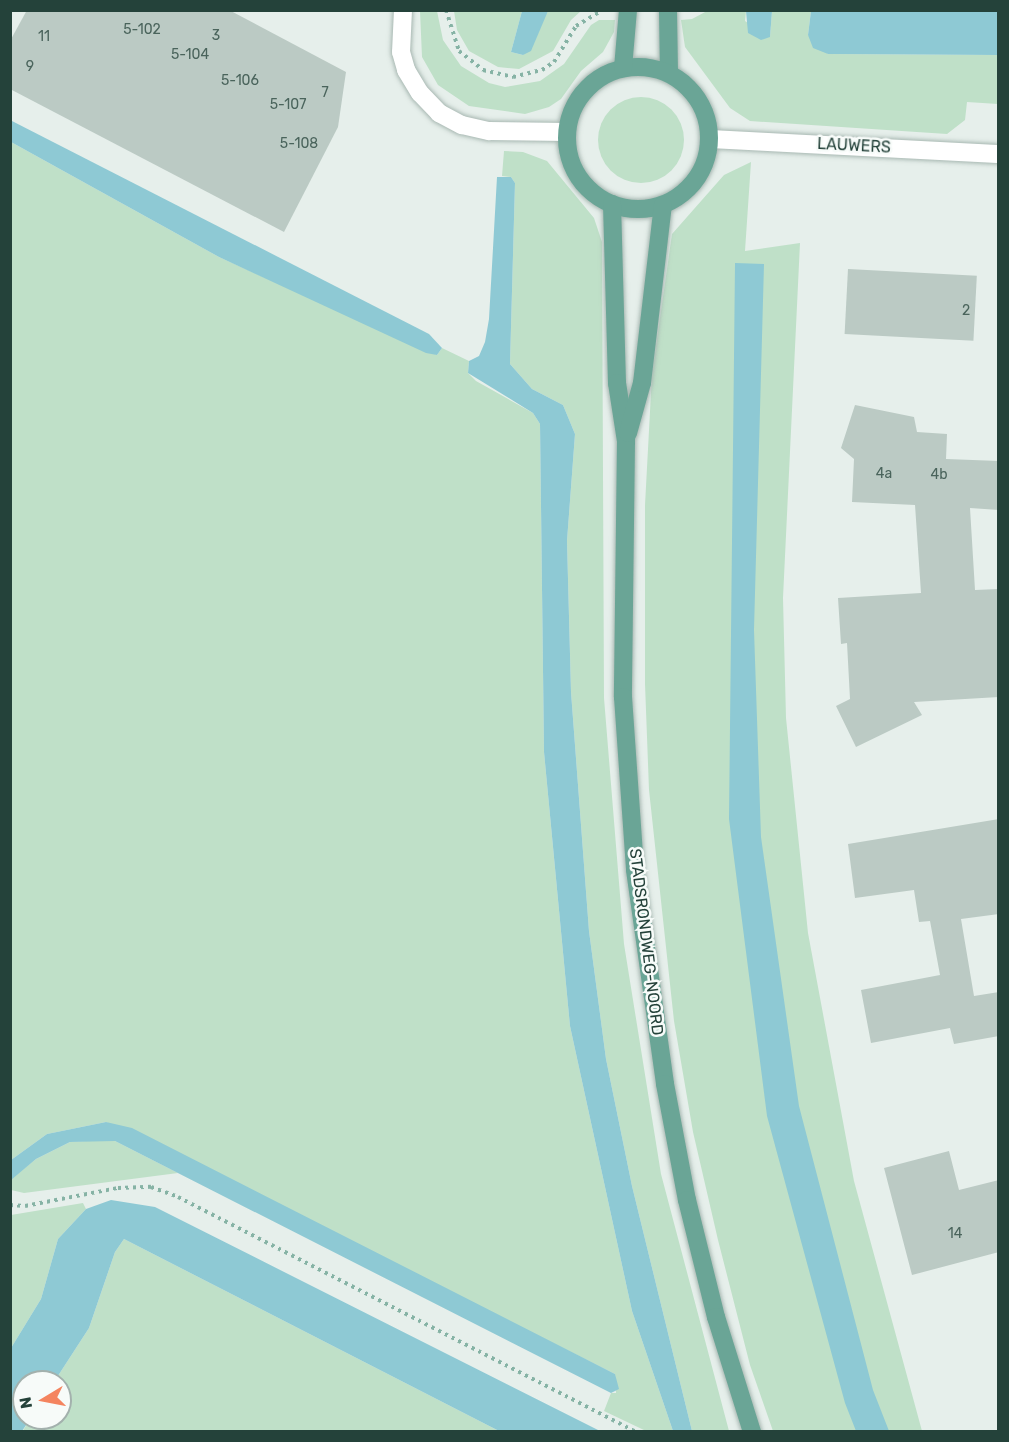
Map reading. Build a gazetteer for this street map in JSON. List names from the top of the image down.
{
  "streets": {
    "main road": ["STADSRONDWEG-NOORD"],
    "street": ["LAUWERS"]
  },
  "crossings": [
    ["LAUWERS", "STADSRONDWEG-NOORD"]
  ],
  "house_numbers": [
    "5-102",
    "3",
    "11",
    "5-104",
    "9",
    "5-106",
    "7",
    "5-107",
    "5-108",
    "2",
    "4a",
    "4b",
    "14"
  ],
  "north": "left"
}
